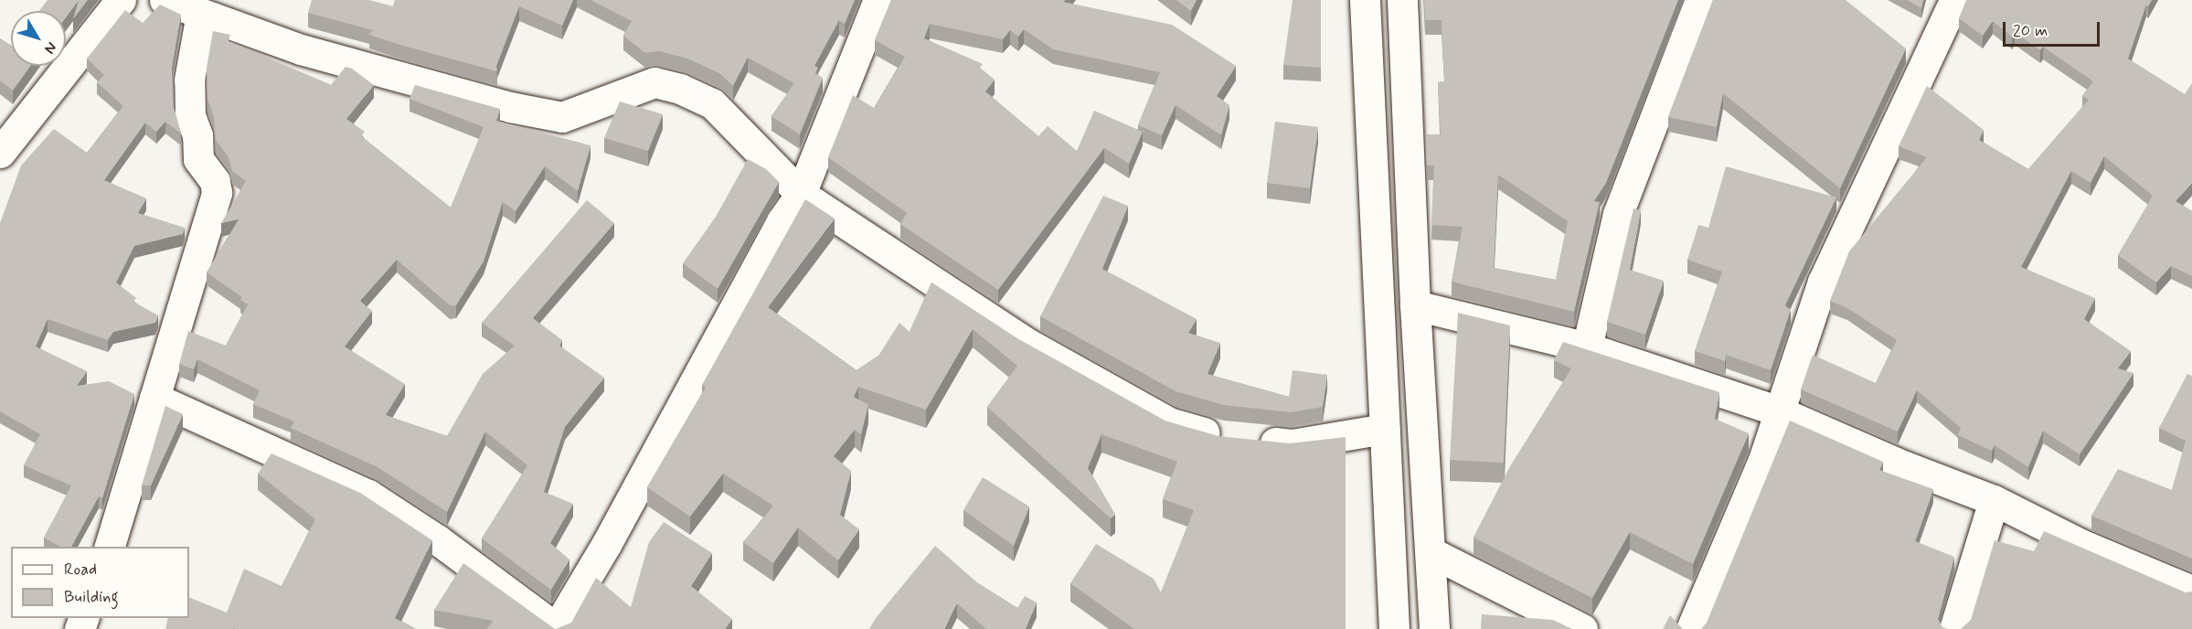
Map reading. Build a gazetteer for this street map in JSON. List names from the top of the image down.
{
  "legend": ["Road", "Building"],
  "scale_bar": "20 m",
  "north": "bottom right"
}
